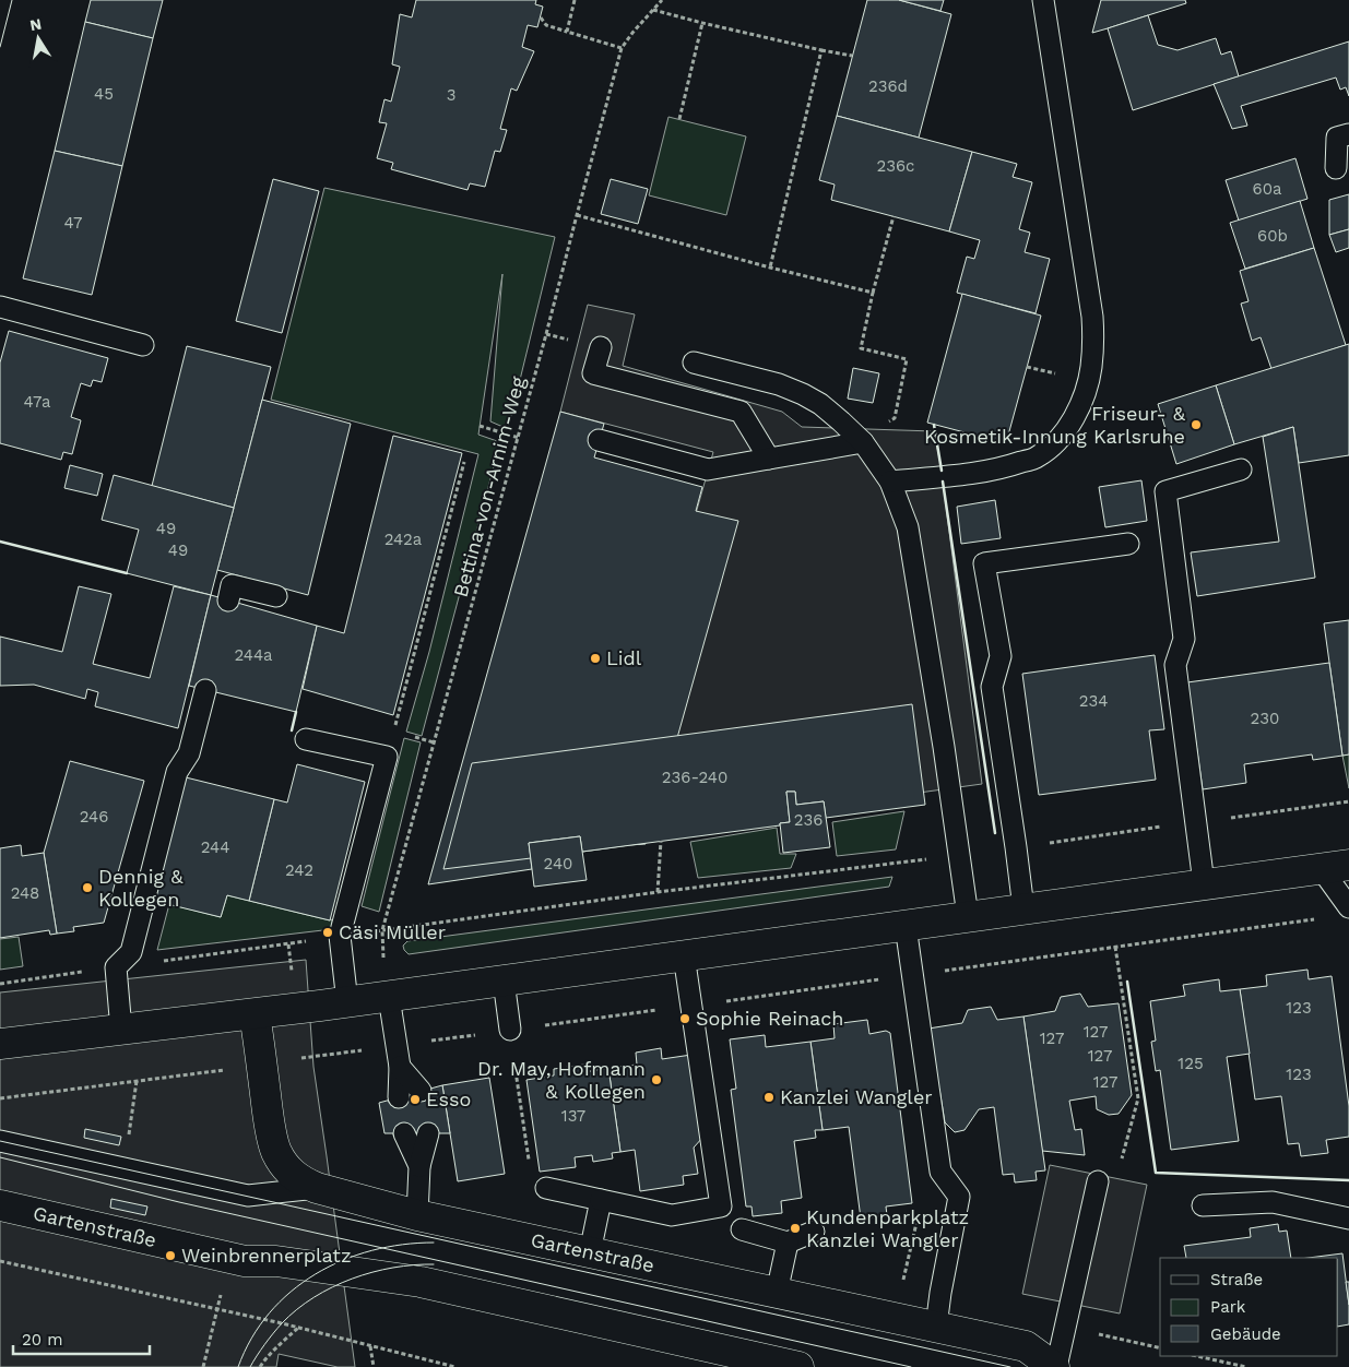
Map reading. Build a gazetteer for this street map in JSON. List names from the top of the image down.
{
  "streets": {
    "street": ["Gartenstraße"],
    "path": ["Bettina-von-Arnim-Weg"]
  },
  "places": [
    "Friseur- & Kosmetik-Innung Karlsruhe",
    "Lidl",
    "Dennig & Kollegen",
    "Cäsi Müller",
    "Sophie Reinach",
    "Dr. May, Hofmann & Kollegen",
    "Kanzlei Wangler",
    "Esso",
    "Kundenparkplatz Kanzlei Wangler",
    "Weinbrennerplatz"
  ],
  "house_numbers": [
    "236d",
    "45",
    "3",
    "236c",
    "60a",
    "47",
    "60b",
    "47a",
    "49",
    "242a",
    "49",
    "244a",
    "234",
    "230",
    "236-240",
    "246",
    "236",
    "244",
    "240",
    "242",
    "248",
    "123",
    "127",
    "127",
    "127",
    "125",
    "123",
    "127",
    "137"
  ],
  "legend": ["Straße", "Park", "Gebäude"],
  "scale_bar": "20 m",
  "north": "top"
}
